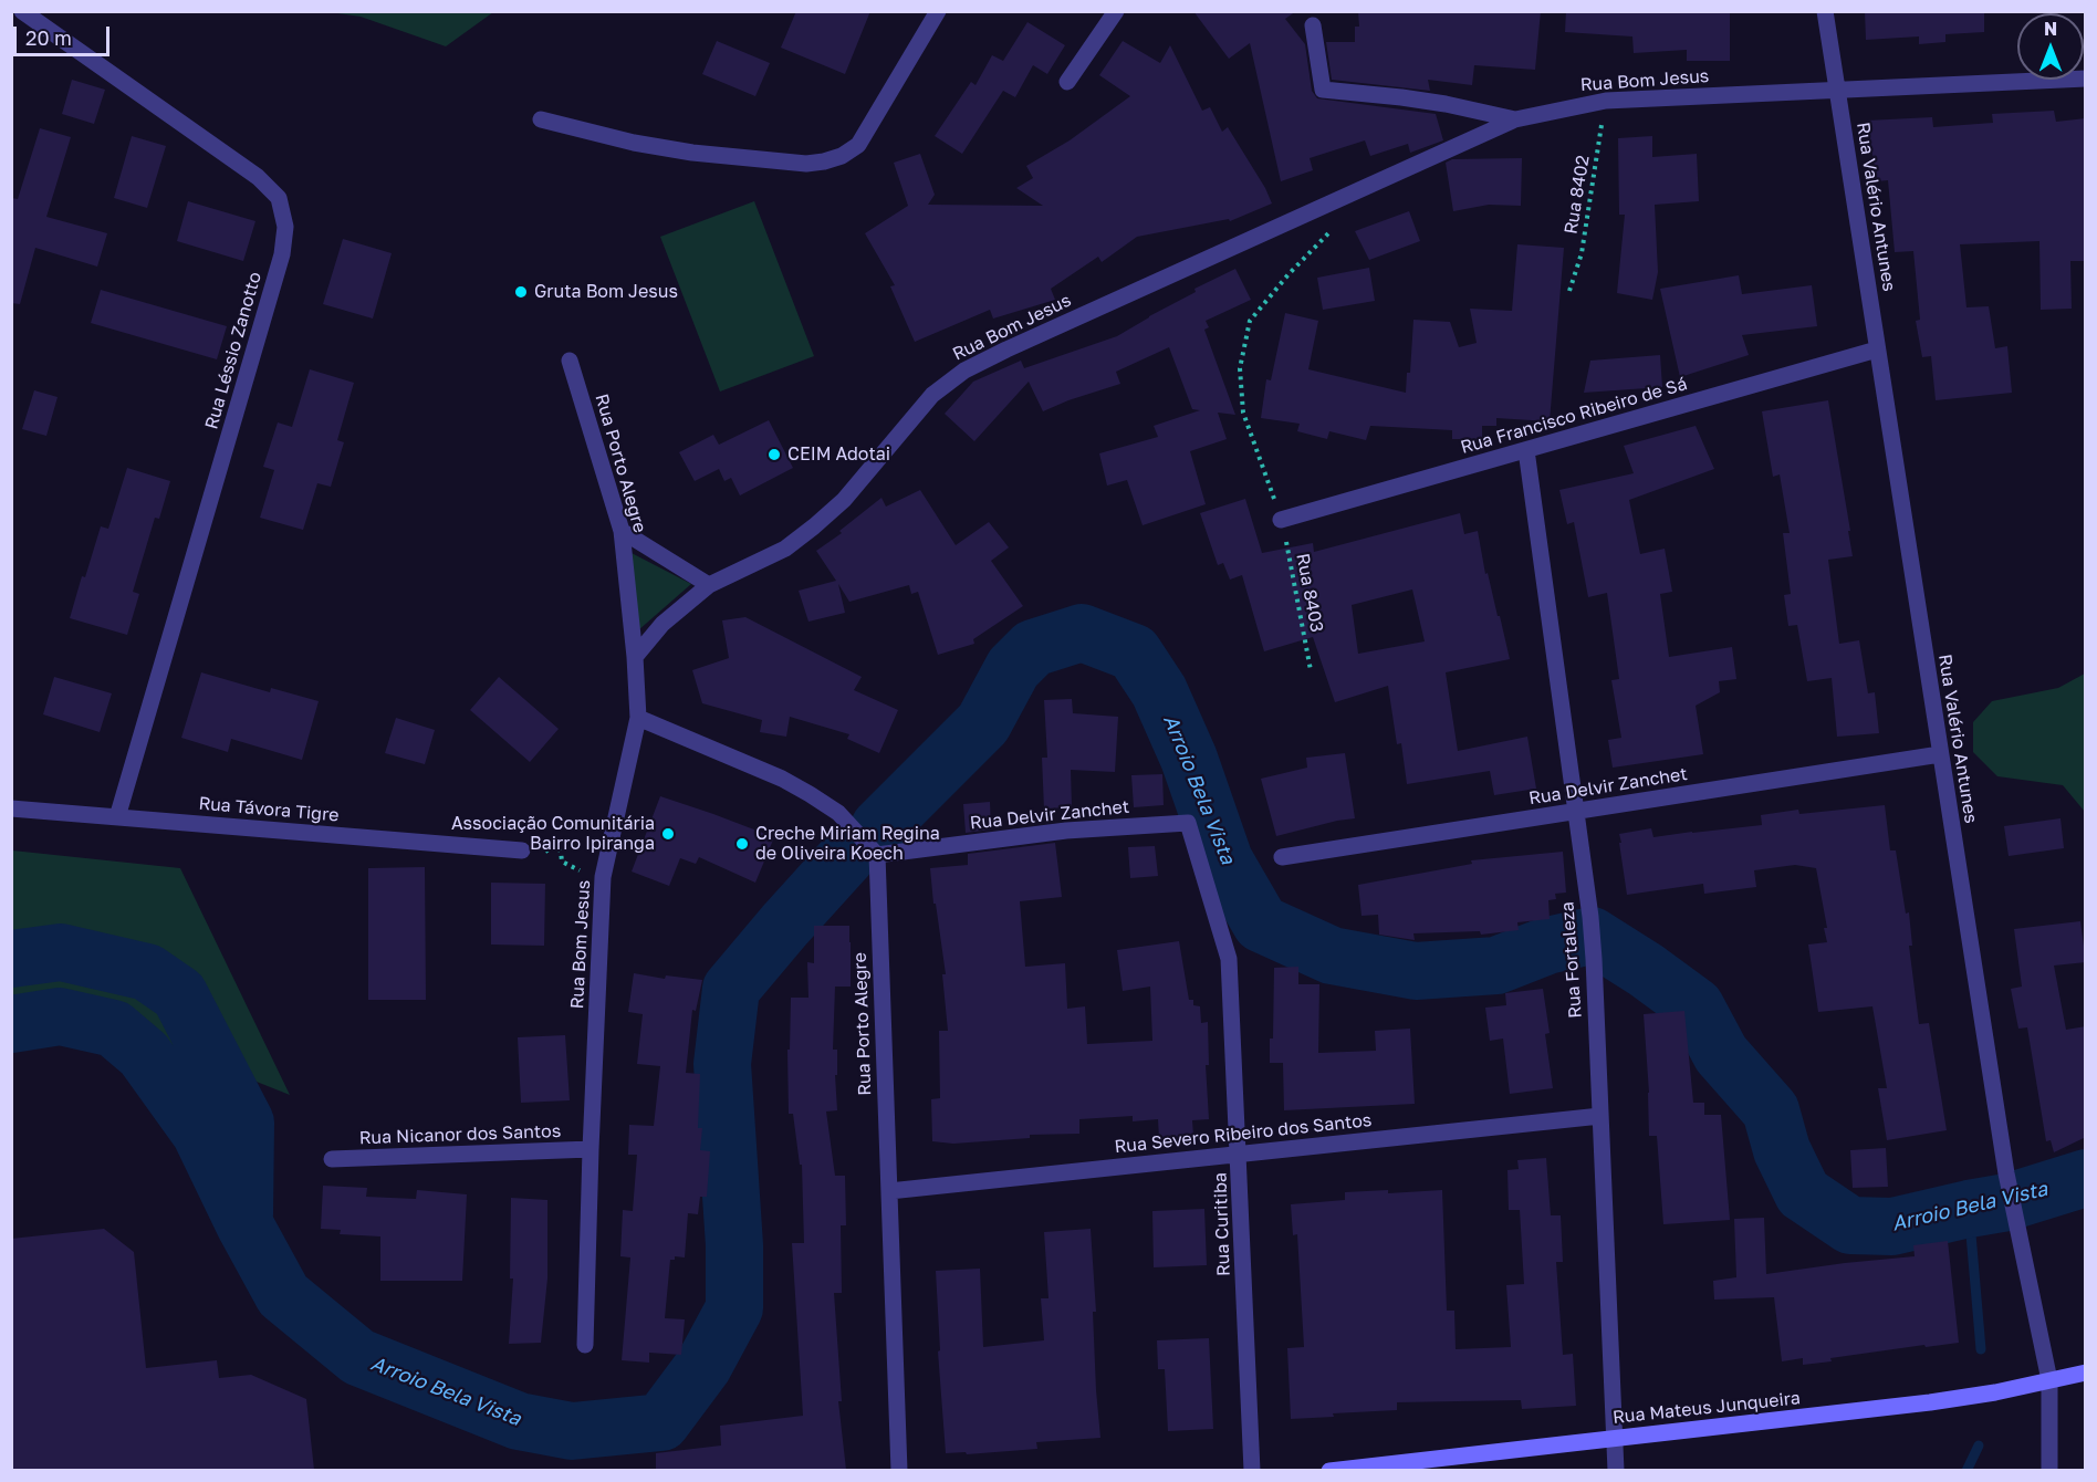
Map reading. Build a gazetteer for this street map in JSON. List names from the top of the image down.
{
  "streets": {
    "main road": ["Rua Mateus Junqueira"],
    "street": [
      "Rua Bom Jesus",
      "Rua Valério Antunes",
      "Rua Léssio Zanotto",
      "Rua Francisco Ribeiro de Sá",
      "Rua Porto Alegre",
      "Rua Delvir Zanchet",
      "Rua Távora Tigre",
      "Rua Fortaleza",
      "Rua Severo Ribeiro dos Santos",
      "Rua Nicanor dos Santos",
      "Rua Curitiba"
    ],
    "path": ["Rua 8402", "Rua 8403"]
  },
  "crossings": [
    ["Rua Bom Jesus", "Rua 8402"],
    ["Rua Bom Jesus", "Rua Valério Antunes"],
    ["Rua Bom Jesus", "Rua Porto Alegre"],
    ["Rua Bom Jesus", "Rua Nicanor dos Santos"],
    ["Rua Valério Antunes", "Rua Francisco Ribeiro de Sá"],
    ["Rua Valério Antunes", "Rua Delvir Zanchet"],
    ["Rua Valério Antunes", "Rua Mateus Junqueira"],
    ["Rua Léssio Zanotto", "Rua Távora Tigre"],
    ["Rua Francisco Ribeiro de Sá", "Rua 8403"],
    ["Rua Francisco Ribeiro de Sá", "Rua Fortaleza"],
    ["Rua Porto Alegre", "Rua Delvir Zanchet"],
    ["Rua Porto Alegre", "Rua Severo Ribeiro dos Santos"],
    ["Rua Delvir Zanchet", "Rua Fortaleza"],
    ["Rua Delvir Zanchet", "Rua Curitiba"],
    ["Rua Fortaleza", "Rua Severo Ribeiro dos Santos"],
    ["Rua Fortaleza", "Rua Mateus Junqueira"],
    ["Rua Severo Ribeiro dos Santos", "Rua Curitiba"]
  ],
  "water": ["Arroio Bela Vista"],
  "places": [
    "Gruta Bom Jesus",
    "CEIM Adotai",
    "Associação Comunitária Bairro Ipiranga",
    "Creche Miriam Regina de Oliveira Koech"
  ],
  "scale_bar": "20 m",
  "north": "top"
}
